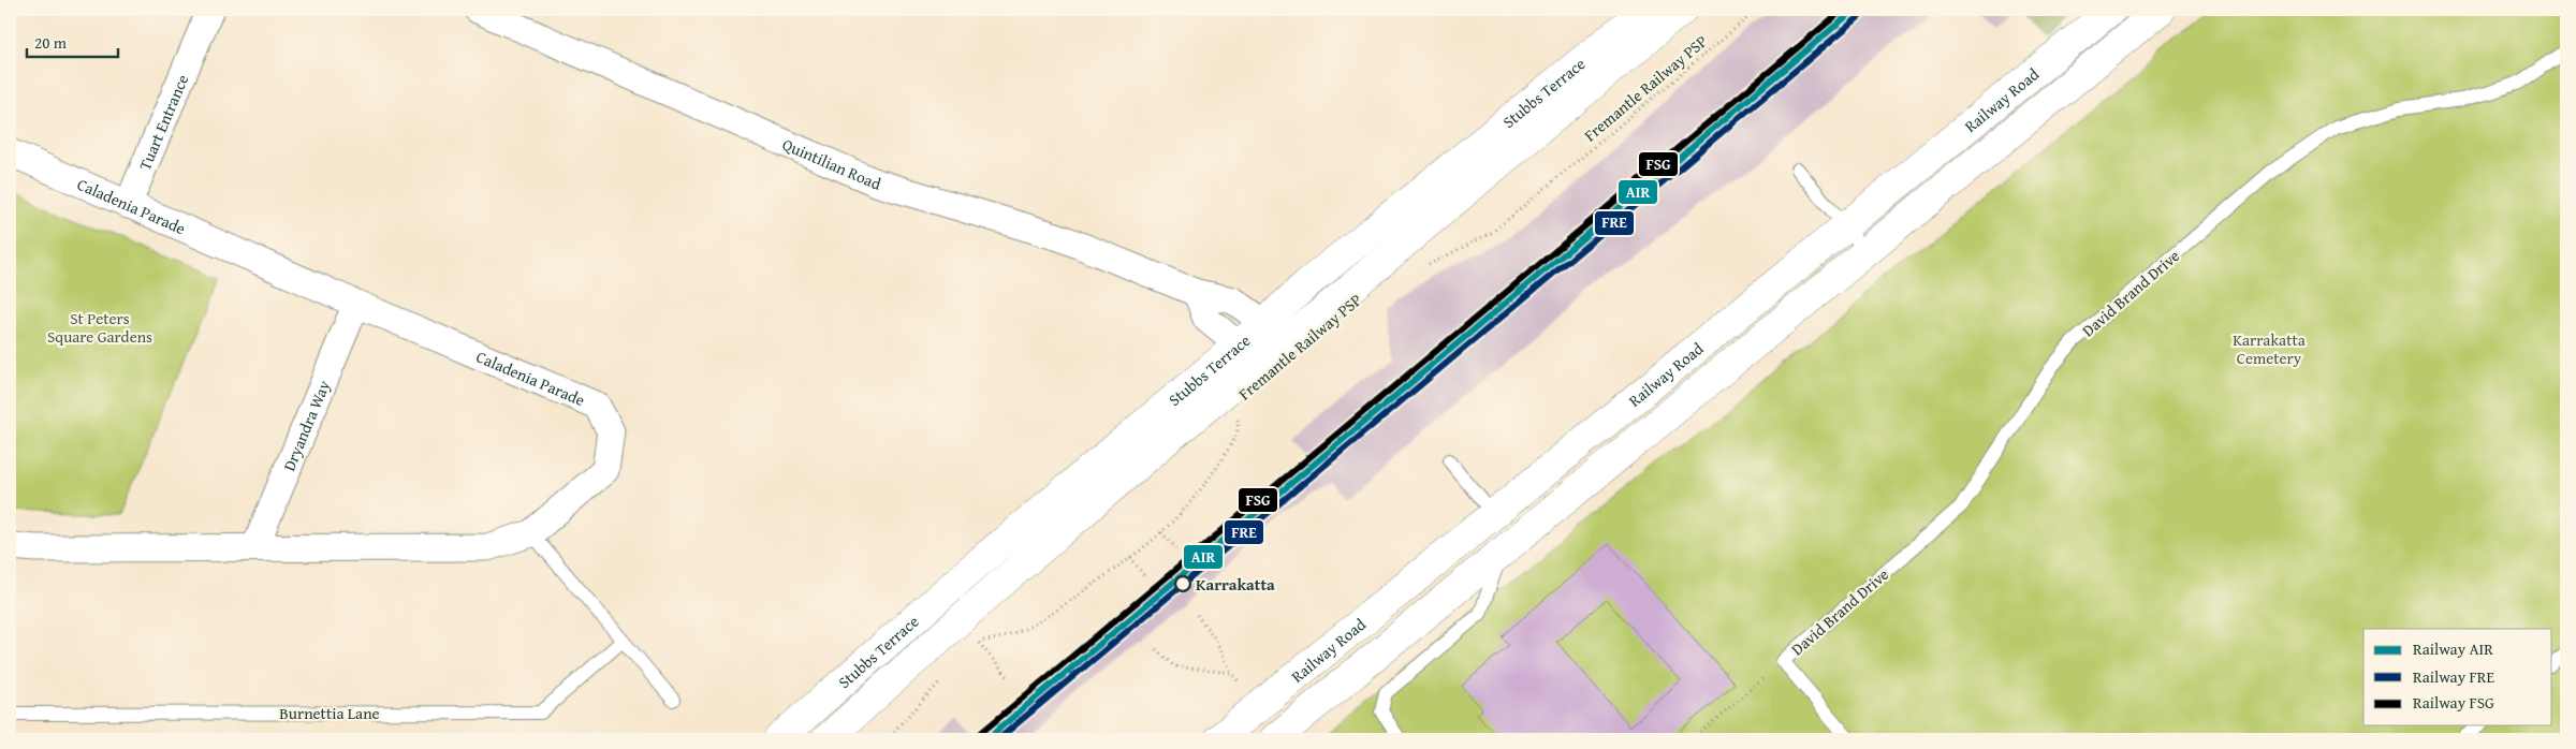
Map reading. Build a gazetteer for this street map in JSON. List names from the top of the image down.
{
  "streets": {
    "main road": ["Stubbs Terrace", "Railway Road"],
    "street": [
      "Tuart Entrance",
      "Quintilian Road",
      "Caladenia Parade",
      "Dryandra Way"
    ],
    "lane": ["David Brand Drive", "Burnettia Lane"],
    "path": ["Fremantle Railway PSP"]
  },
  "crossings": [
    ["Stubbs Terrace", "Quintilian Road"],
    ["Tuart Entrance", "Caladenia Parade"],
    ["Caladenia Parade", "Dryandra Way"]
  ],
  "parks": ["St Peters Square Gardens", "Karrakatta Cemetery"],
  "places": ["Karrakatta"],
  "lines": ["rail line AIR", "rail line FSG", "rail line FRE"],
  "legend": ["Railway AIR", "Railway FRE", "Railway FSG"],
  "scale_bar": "20 m"
}
